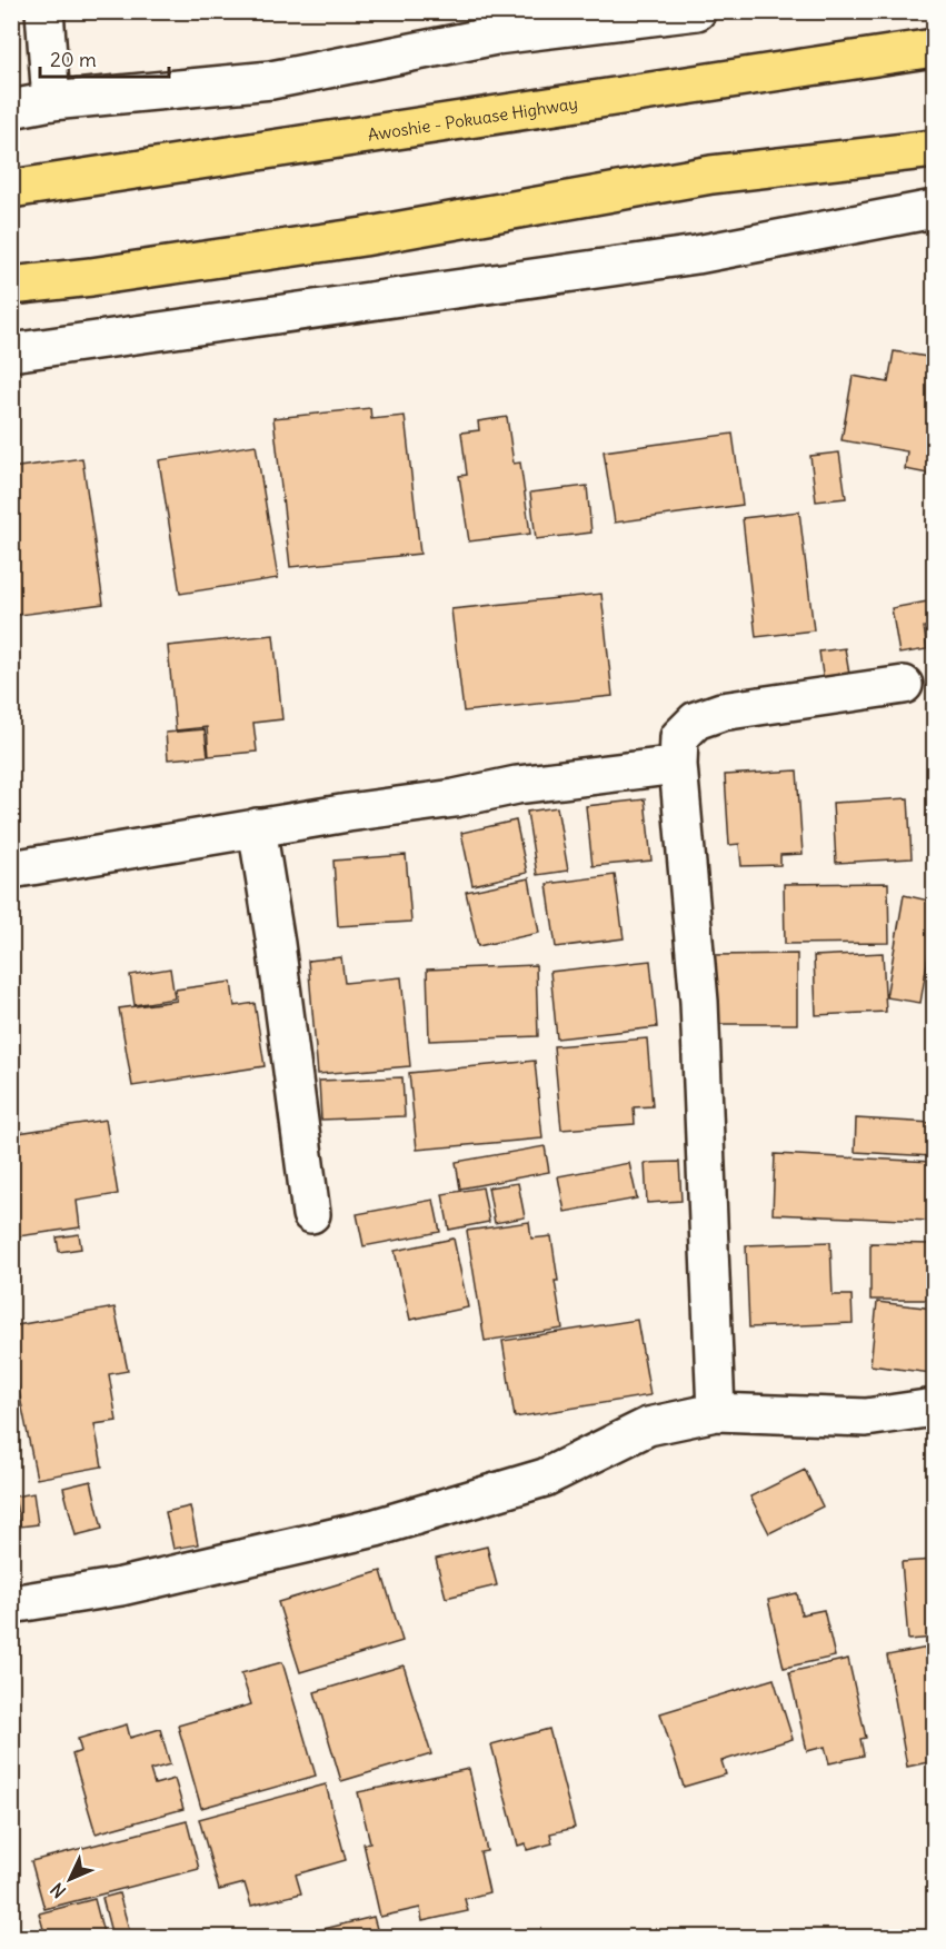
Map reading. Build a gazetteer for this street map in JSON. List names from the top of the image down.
{
  "streets": {
    "main road": ["Awoshie - Pokuase Highway"]
  },
  "scale_bar": "20 m",
  "north": "bottom left"
}
